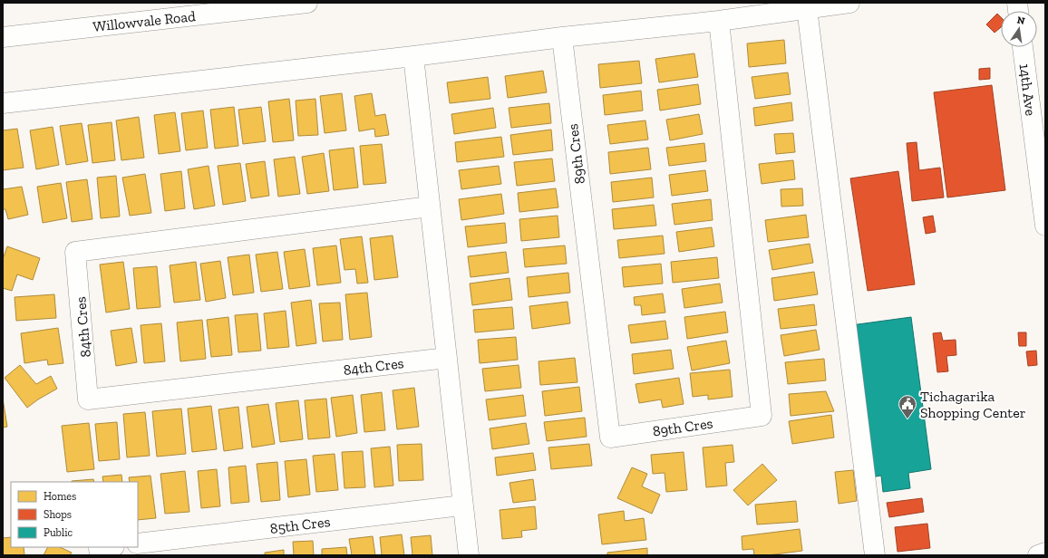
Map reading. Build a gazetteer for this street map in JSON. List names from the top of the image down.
{
  "streets": {
    "street": [
      "Willowvale Road",
      "14th Ave",
      "89th Cres",
      "84th Cres",
      "85th Cres"
    ]
  },
  "places": {
    "public building": ["Tichagarika Shopping Center"]
  },
  "legend": ["Homes", "Shops", "Public"],
  "north": "top"
}
